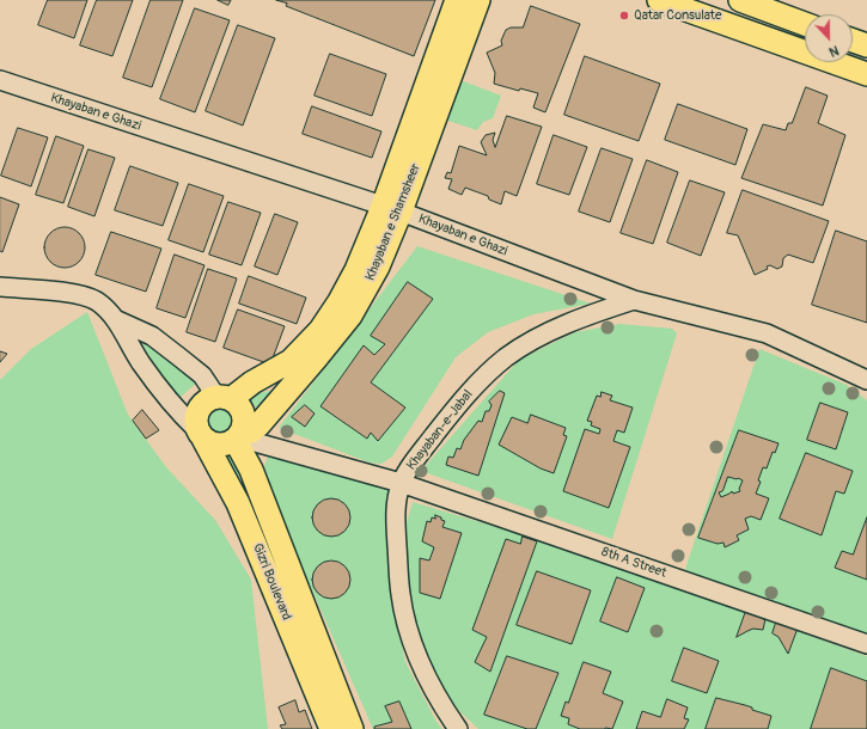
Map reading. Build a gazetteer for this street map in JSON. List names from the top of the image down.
{
  "streets": {
    "main road": ["Khayaban e Shamsheer", "Gizri Boulevard"],
    "street": ["Khayaban e Ghazi", "Khayaban-e-Jabal", "8th A Street"]
  },
  "crossings": [
    ["Khayaban e Ghazi", "Khayaban e Shamsheer"],
    ["Khayaban e Ghazi", "Khayaban-e-Jabal"],
    ["Khayaban e Shamsheer", "8th A Street"],
    ["Khayaban e Shamsheer", "Gizri Boulevard"],
    ["Khayaban-e-Jabal", "8th A Street"],
    ["8th A Street", "Gizri Boulevard"]
  ],
  "places": ["Qatar Consulate"],
  "north": "bottom"
}
